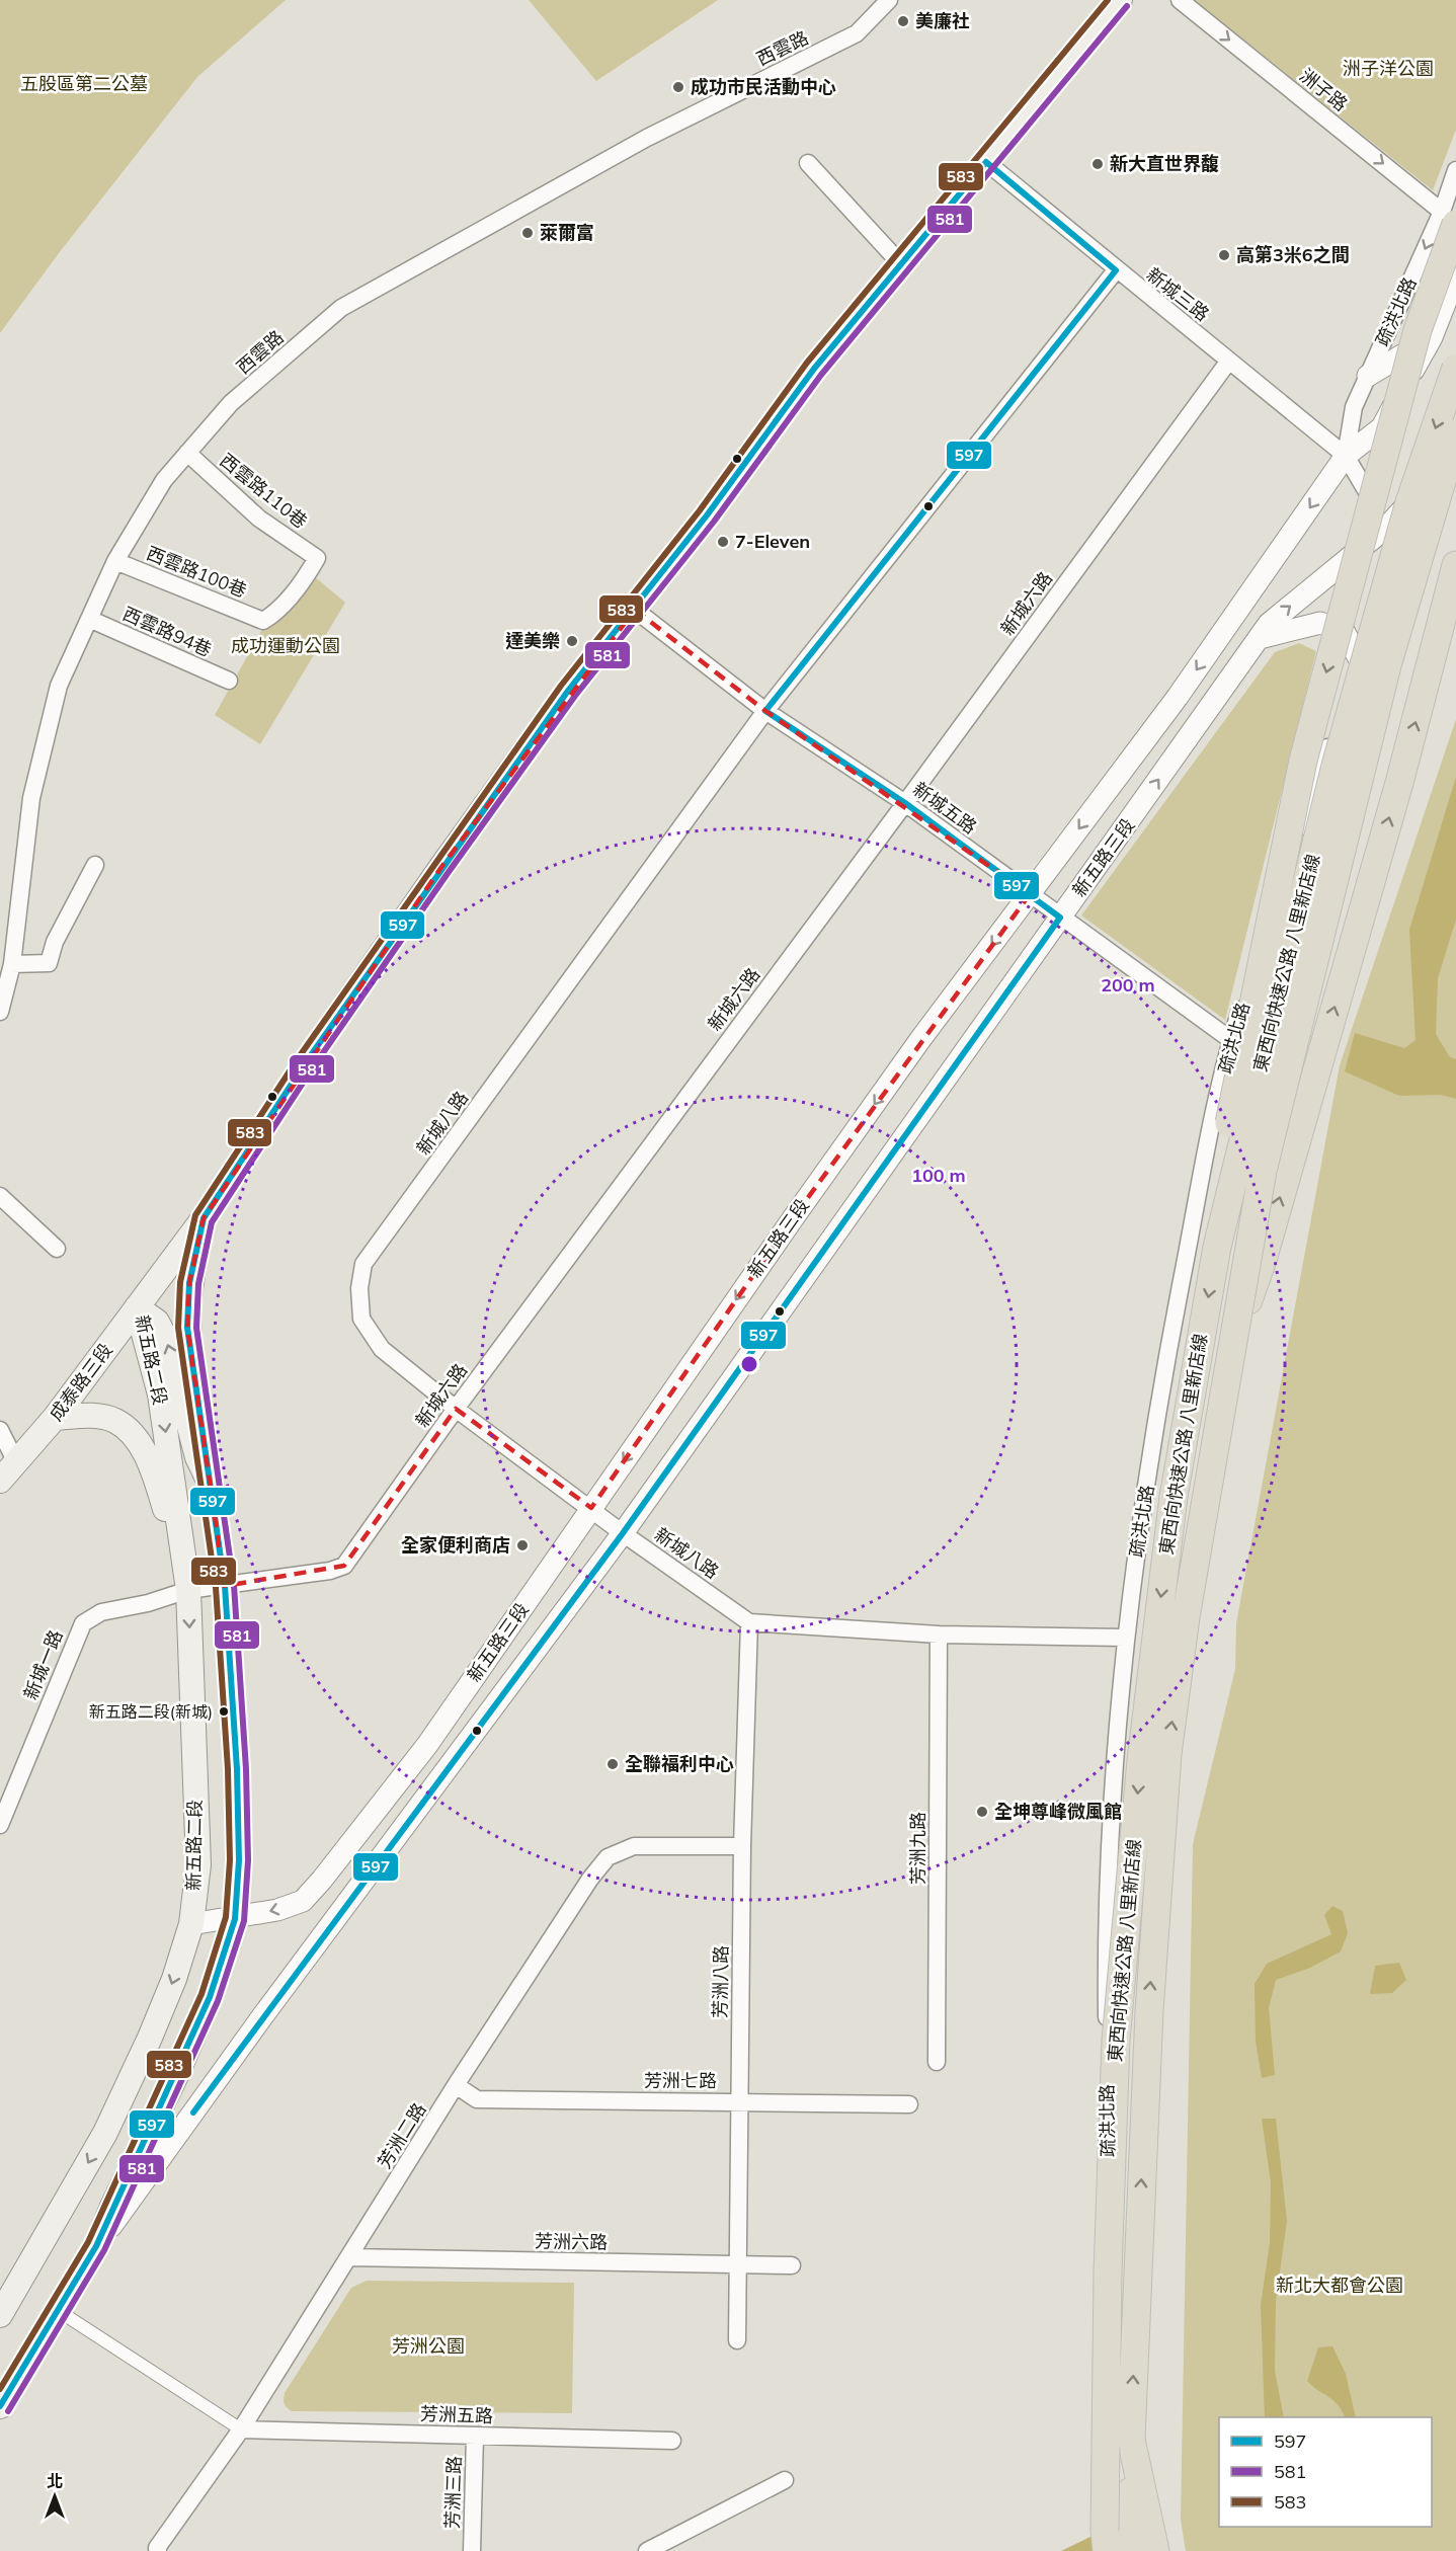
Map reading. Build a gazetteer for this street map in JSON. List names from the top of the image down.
{
  "streets": {
    "highway": ["東西向快速公路 八里新店線"],
    "main road": ["新五路二段", "成泰路三段"],
    "street": [
      "西雲路",
      "洲子路",
      "新城三路",
      "疏洪北路",
      "西雲路110巷",
      "西雲路100巷",
      "新城六路",
      "西雲路94巷",
      "新城五路",
      "新五路三段",
      "新城八路",
      "新城一路",
      "芳洲九路",
      "芳洲八路",
      "芳洲七路",
      "芳洲二路",
      "芳洲六路",
      "芳洲五路",
      "芳洲三路"
    ]
  },
  "crossings": [
    ["西雲路", "西雲路110巷"],
    ["西雲路", "西雲路100巷"],
    ["西雲路", "西雲路94巷"],
    ["洲子路", "疏洪北路"],
    ["新城三路", "疏洪北路"],
    ["新城三路", "新城六路"],
    ["新城三路", "新五路三段"],
    ["新城三路", "新城八路"],
    ["新城三路", "成泰路三段"],
    ["疏洪北路", "新城五路"],
    ["疏洪北路", "新五路三段"],
    ["疏洪北路", "東西向快速公路 八里新店線"],
    ["西雲路110巷", "西雲路100巷"],
    ["新城六路", "新城五路"],
    ["新城六路", "新城八路"],
    ["新城六路", "新五路二段"],
    ["新城六路", "新城一路"],
    ["新城五路", "新五路三段"],
    ["新城五路", "新城八路"],
    ["新城五路", "成泰路三段"],
    ["新五路三段", "新城八路"],
    ["新五路三段", "新五路二段"],
    ["新城八路", "芳洲八路"],
    ["新五路二段", "成泰路三段"],
    ["新五路二段", "新城一路"],
    ["芳洲八路", "芳洲七路"],
    ["芳洲八路", "芳洲二路"],
    ["芳洲八路", "芳洲六路"],
    ["芳洲七路", "芳洲二路"],
    ["芳洲二路", "芳洲六路"],
    ["芳洲二路", "芳洲五路"],
    ["芳洲五路", "芳洲三路"]
  ],
  "one_way": ["洲子路"],
  "parks": [
    "洲子洋公園",
    "五股區第二公墓",
    "成功運動公園",
    "新北大都會公園",
    "芳洲公園"
  ],
  "places": [
    "美廉社",
    "成功市民活動中心",
    "新大直世界馥",
    "萊爾富",
    "高第3米6之間",
    "7-Eleven",
    "達美樂",
    "全家便利商店",
    "新五路二段(新城)",
    "全聯福利中心",
    "全坤尊峰微風館"
  ],
  "lines": ["transit line 583", "transit line 581", "transit line 597"],
  "legend": ["597", "581", "583"],
  "north": "top",
  "rings": ["200 m", "100 m"]
}
